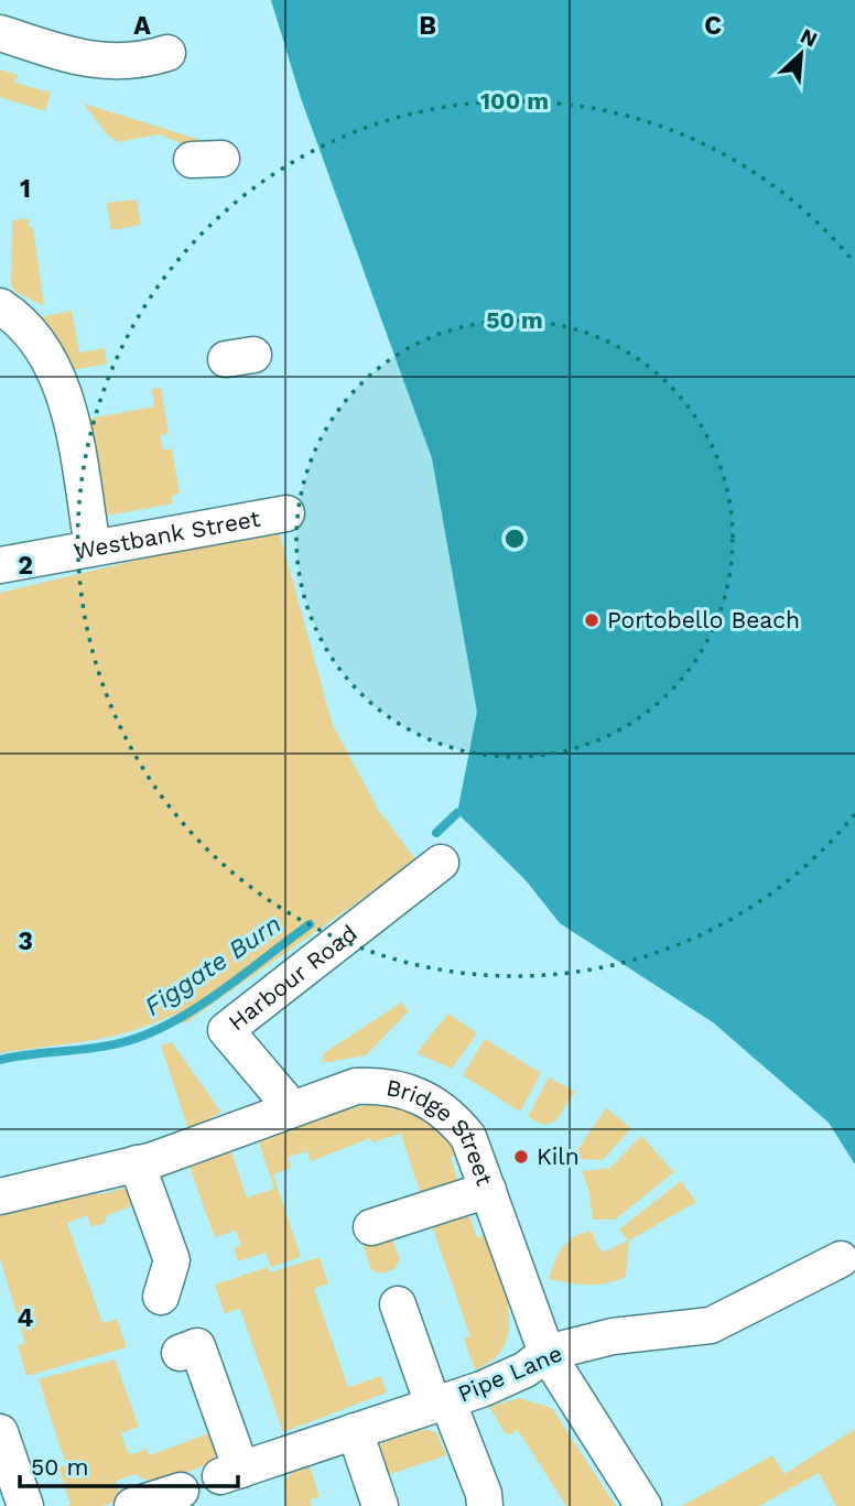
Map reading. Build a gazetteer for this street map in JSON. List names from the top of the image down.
{
  "streets": {
    "street": [
      "Westbank Street",
      "Harbour Road",
      "Bridge Street",
      "Pipe Lane"
    ]
  },
  "crossings": [
    ["Harbour Road", "Bridge Street"],
    ["Bridge Street", "Pipe Lane"]
  ],
  "water": ["Figgate Burn"],
  "places": ["Portobello Beach", "Kiln"],
  "scale_bar": "50 m",
  "north": "top right",
  "grid": {
    "columns": ["A", "B", "C"],
    "rows": [
      "1",
      "2",
      "3",
      "4"
    ]
  },
  "rings": ["100 m", "50 m"]
}
